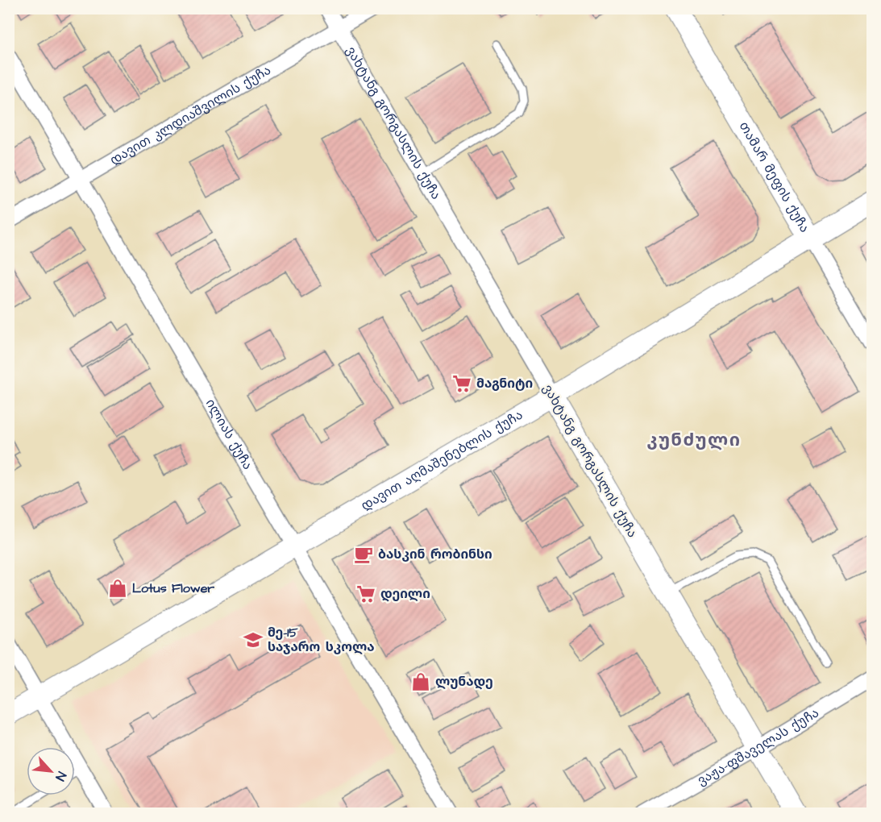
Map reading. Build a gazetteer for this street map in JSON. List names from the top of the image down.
{
  "streets": {
    "street": [
      "დავით კლდიაშვილის ქუჩა",
      "ვახტანგ გორგასლის ქუჩა",
      "თამარ მეფის ქუჩა",
      "ილიას ქუჩა",
      "დავით აღმაშენებლის ქუჩა",
      "ვაჟა-ფშაველას ქუჩა"
    ]
  },
  "crossings": [
    ["დავით კლდიაშვილის ქუჩა", "ვახტანგ გორგასლის ქუჩა"],
    ["დავით კლდიაშვილის ქუჩა", "ილიას ქუჩა"],
    ["ვახტანგ გორგასლის ქუჩა", "დავით აღმაშენებლის ქუჩა"],
    ["ვახტანგ გორგასლის ქუჩა", "ვაჟა-ფშაველას ქუჩა"],
    ["თამარ მეფის ქუჩა", "დავით აღმაშენებლის ქუჩა"],
    ["ილიას ქუჩა", "დავით აღმაშენებლის ქუჩა"]
  ],
  "districts": ["კუნძული"],
  "places": {
    "supermarket": ["მაგნიტი", "დეილი"],
    "cafe": ["ბასკინ რობინსი"],
    "shop": ["Lotus Flower", "ლუნადე"],
    "school or university": ["მე-15 საჯარო სკოლა"]
  },
  "north": "bottom right"
}
